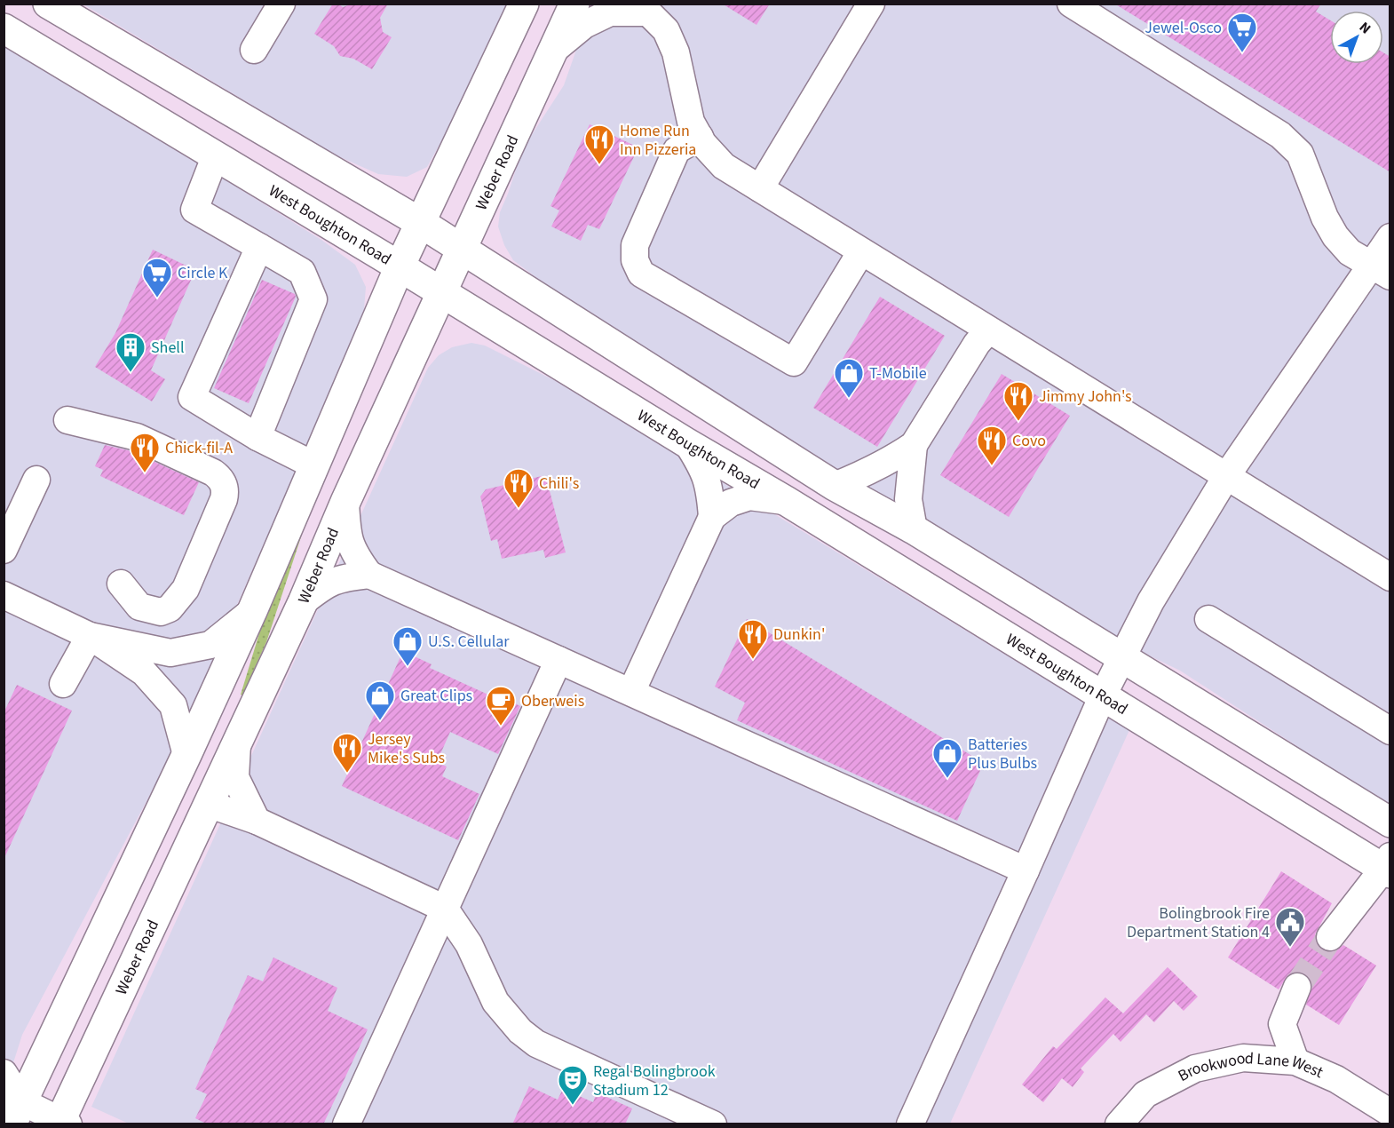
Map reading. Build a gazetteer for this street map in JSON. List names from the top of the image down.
{
  "streets": {
    "main road": ["Weber Road", "West Boughton Road"],
    "street": ["Brookwood Lane West"]
  },
  "crossings": [
    ["Weber Road", "West Boughton Road"]
  ],
  "places": {
    "supermarket": ["Jewel-Osco", "Circle K"],
    "restaurant": [
      "Home Run Inn Pizzeria",
      "Jimmy John's",
      "Covo",
      "Chick-fil-A",
      "Chili's",
      "Dunkin'",
      "Jersey Mike's Subs"
    ],
    "building": ["Shell"],
    "shop": [
      "T-Mobile",
      "U.S. Cellular",
      "Great Clips",
      "Batteries Plus Bulbs"
    ],
    "cafe": ["Oberweis"],
    "public building": ["Bolingbrook Fire Department Station 4"],
    "theatre": ["Regal Bolingbrook Stadium 12"]
  },
  "north": "top right"
}
